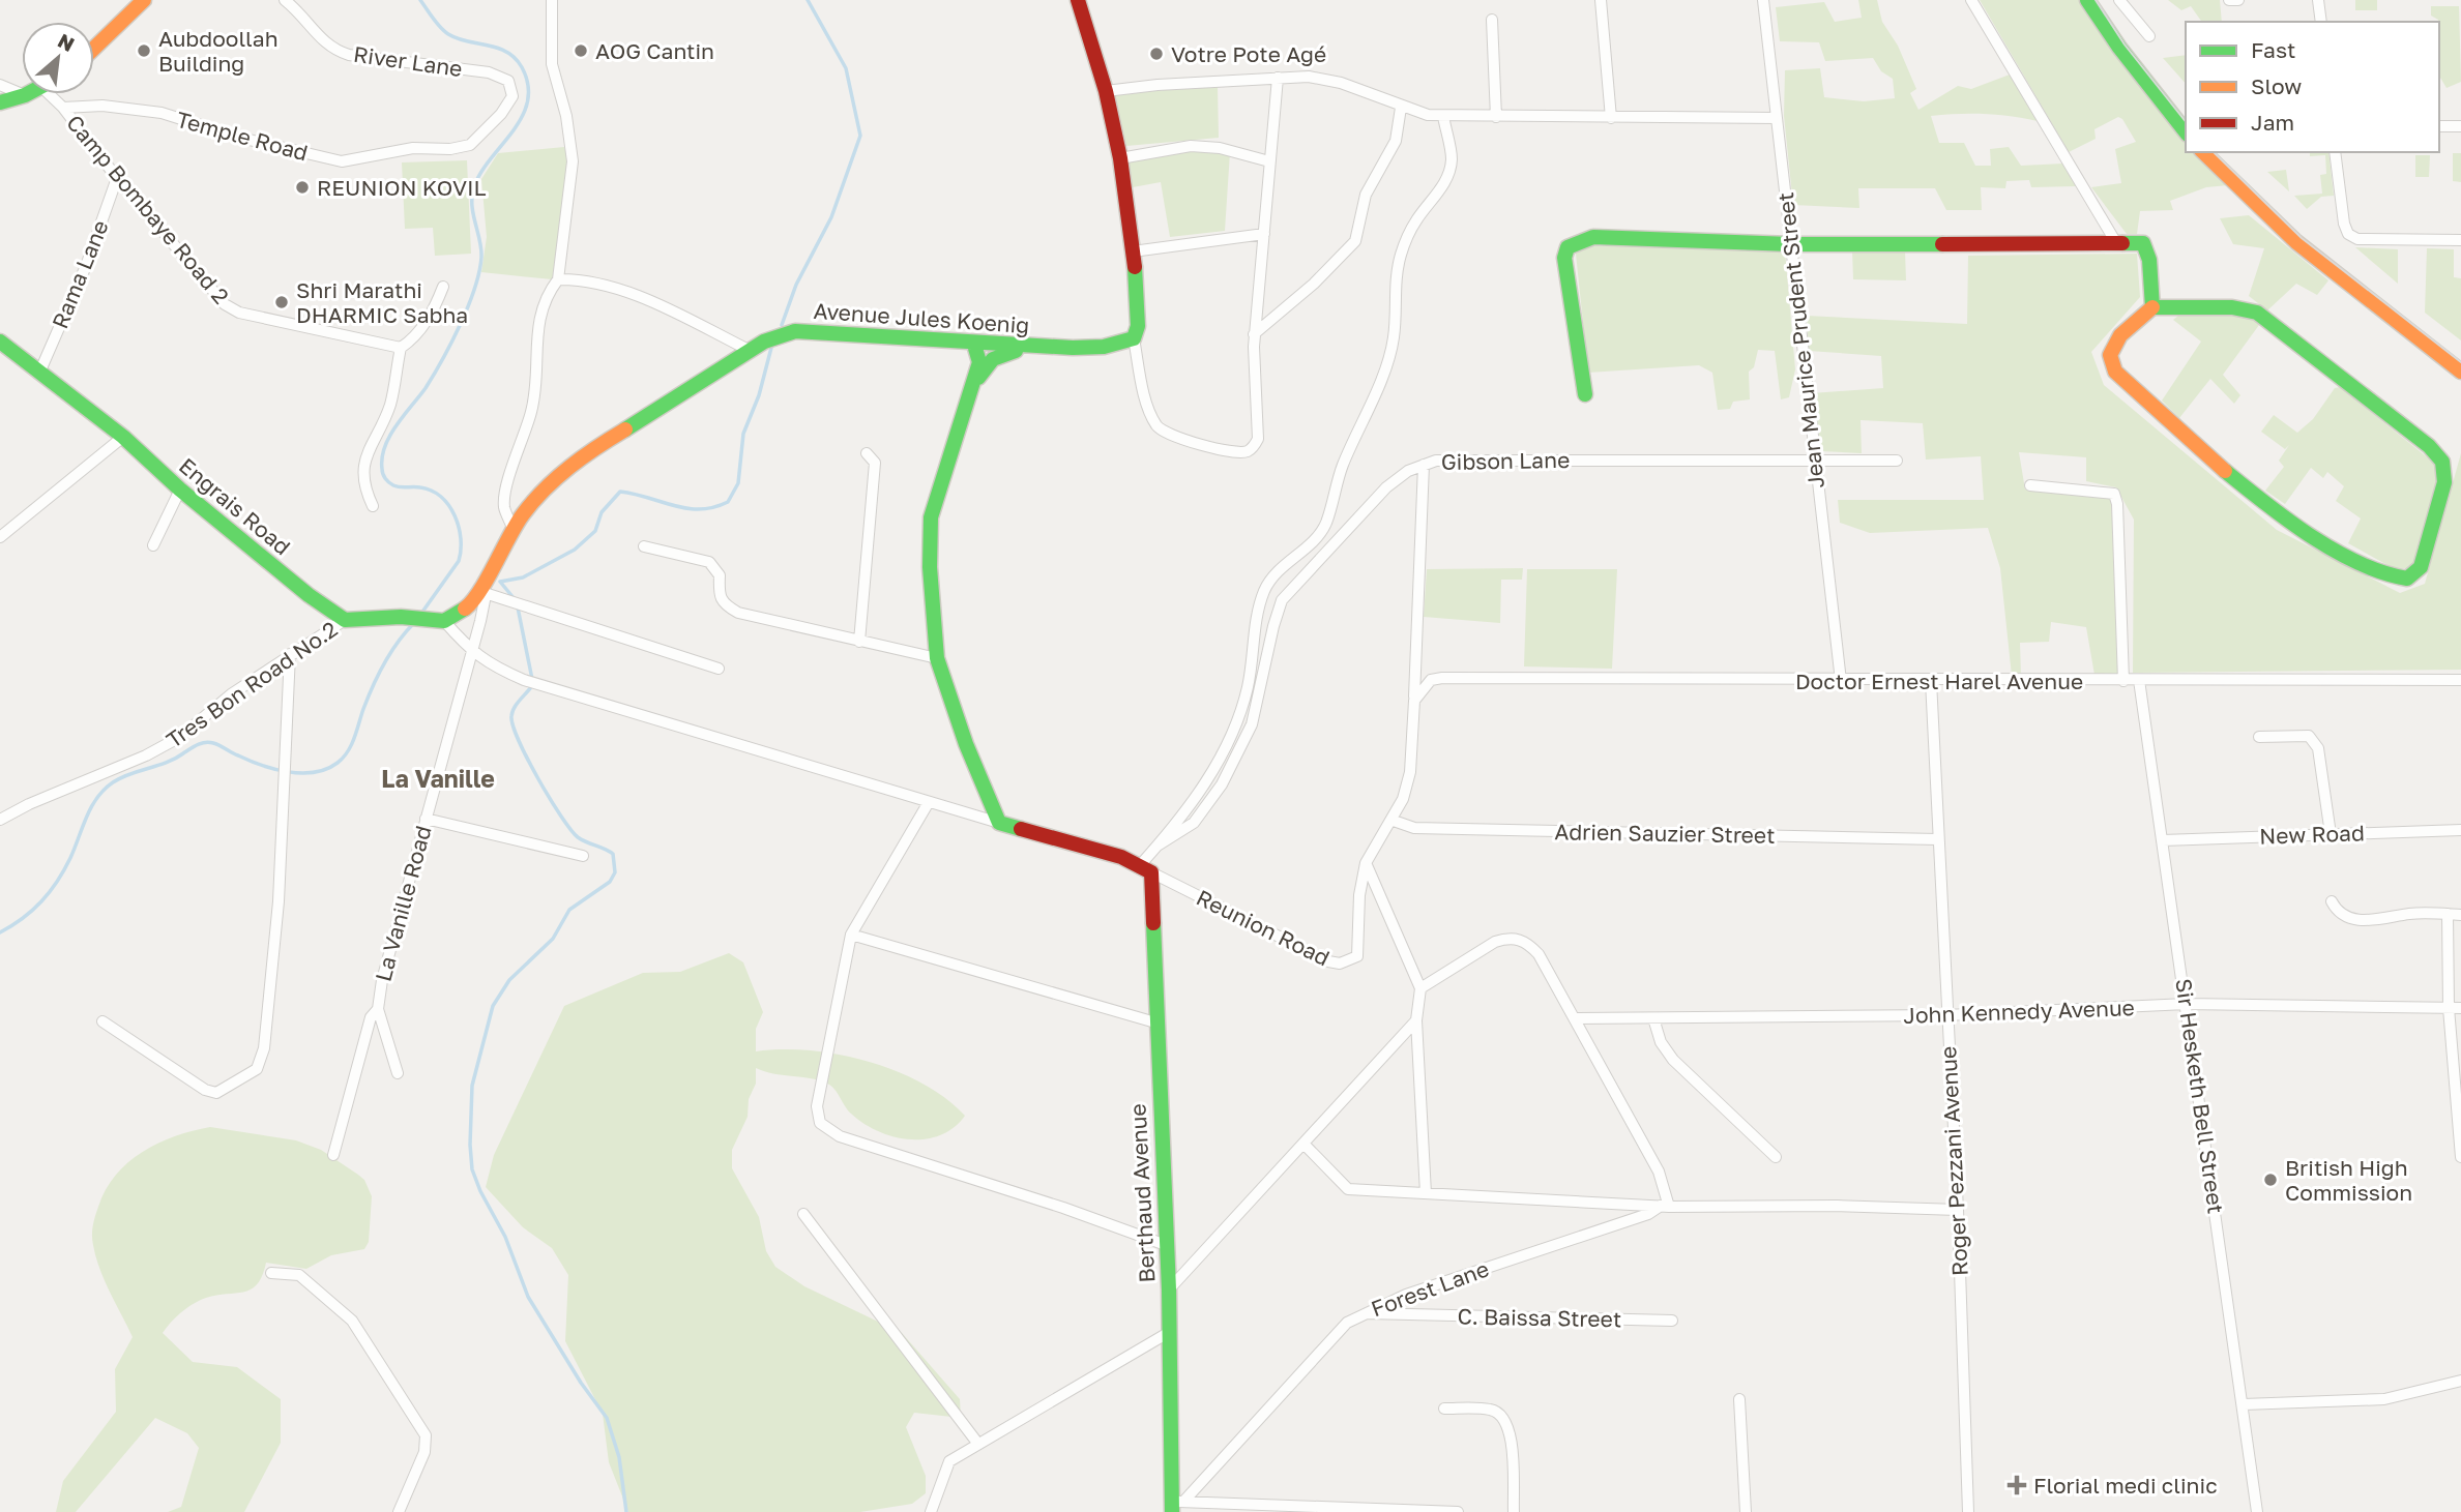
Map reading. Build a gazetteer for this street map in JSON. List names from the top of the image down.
{
  "streets": {
    "street": [
      "River Lane",
      "Temple Road",
      "Camp Bombaye Road 2",
      "Rama Lane",
      "Avenue Jules Koenig",
      "Jean Maurice Prudent Street",
      "Gibson Lane",
      "Engrais Road",
      "Doctor Ernest Harel Avenue",
      "Tres Bon Road No.2",
      "Adrien Sauzier Street",
      "New Road",
      "La Vanille Road",
      "Reunion Road",
      "John Kennedy Avenue",
      "Sir Hesketh Bell Street",
      "Roger Pezzani Avenue",
      "Berthaud Avenue",
      "Forest Lane",
      "C. Baissa Street"
    ]
  },
  "crossings": [
    ["River Lane", "Temple Road"],
    ["Temple Road", "Camp Bombaye Road 2"],
    ["Camp Bombaye Road 2", "Rama Lane"],
    ["Rama Lane", "Engrais Road"],
    ["Avenue Jules Koenig", "La Vanille Road"],
    ["Jean Maurice Prudent Street", "Gibson Lane"],
    ["Jean Maurice Prudent Street", "Doctor Ernest Harel Avenue"],
    ["Engrais Road", "Tres Bon Road No.2"],
    ["Doctor Ernest Harel Avenue", "Reunion Road"],
    ["Doctor Ernest Harel Avenue", "Sir Hesketh Bell Street"],
    ["Doctor Ernest Harel Avenue", "Roger Pezzani Avenue"],
    ["Adrien Sauzier Street", "Reunion Road"],
    ["Adrien Sauzier Street", "Roger Pezzani Avenue"],
    ["New Road", "Sir Hesketh Bell Street"],
    ["Reunion Road", "Berthaud Avenue"],
    ["John Kennedy Avenue", "Sir Hesketh Bell Street"],
    ["John Kennedy Avenue", "Roger Pezzani Avenue"],
    ["Berthaud Avenue", "Forest Lane"],
    ["Forest Lane", "C. Baissa Street"]
  ],
  "districts": ["La Vanille"],
  "places": {
    "other": [
      "Aubdoollah Building",
      "AOG Cantin",
      "Votre Pote Agé",
      "REUNION KOVIL",
      "Shri Marathi DHARMIC Sabha",
      "British High Commission"
    ],
    "health": ["Florial medi clinic"]
  },
  "legend": ["Fast", "Slow", "Jam"],
  "north": "top right"
}
